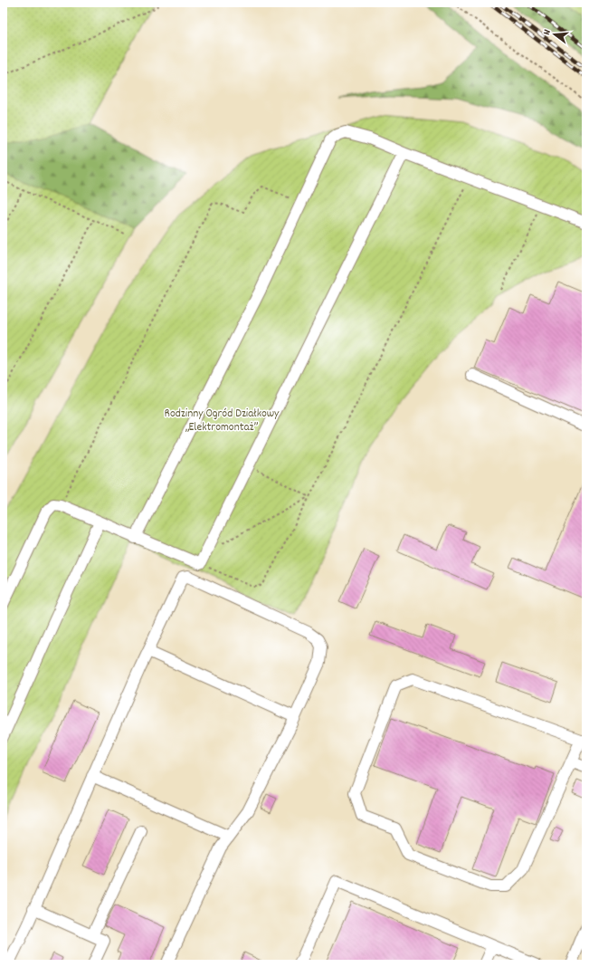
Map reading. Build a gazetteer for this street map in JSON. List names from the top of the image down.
{
  "parks": ["Rodzinny Ogród Działkowy „Elektromontaż”"],
  "north": "left"
}
